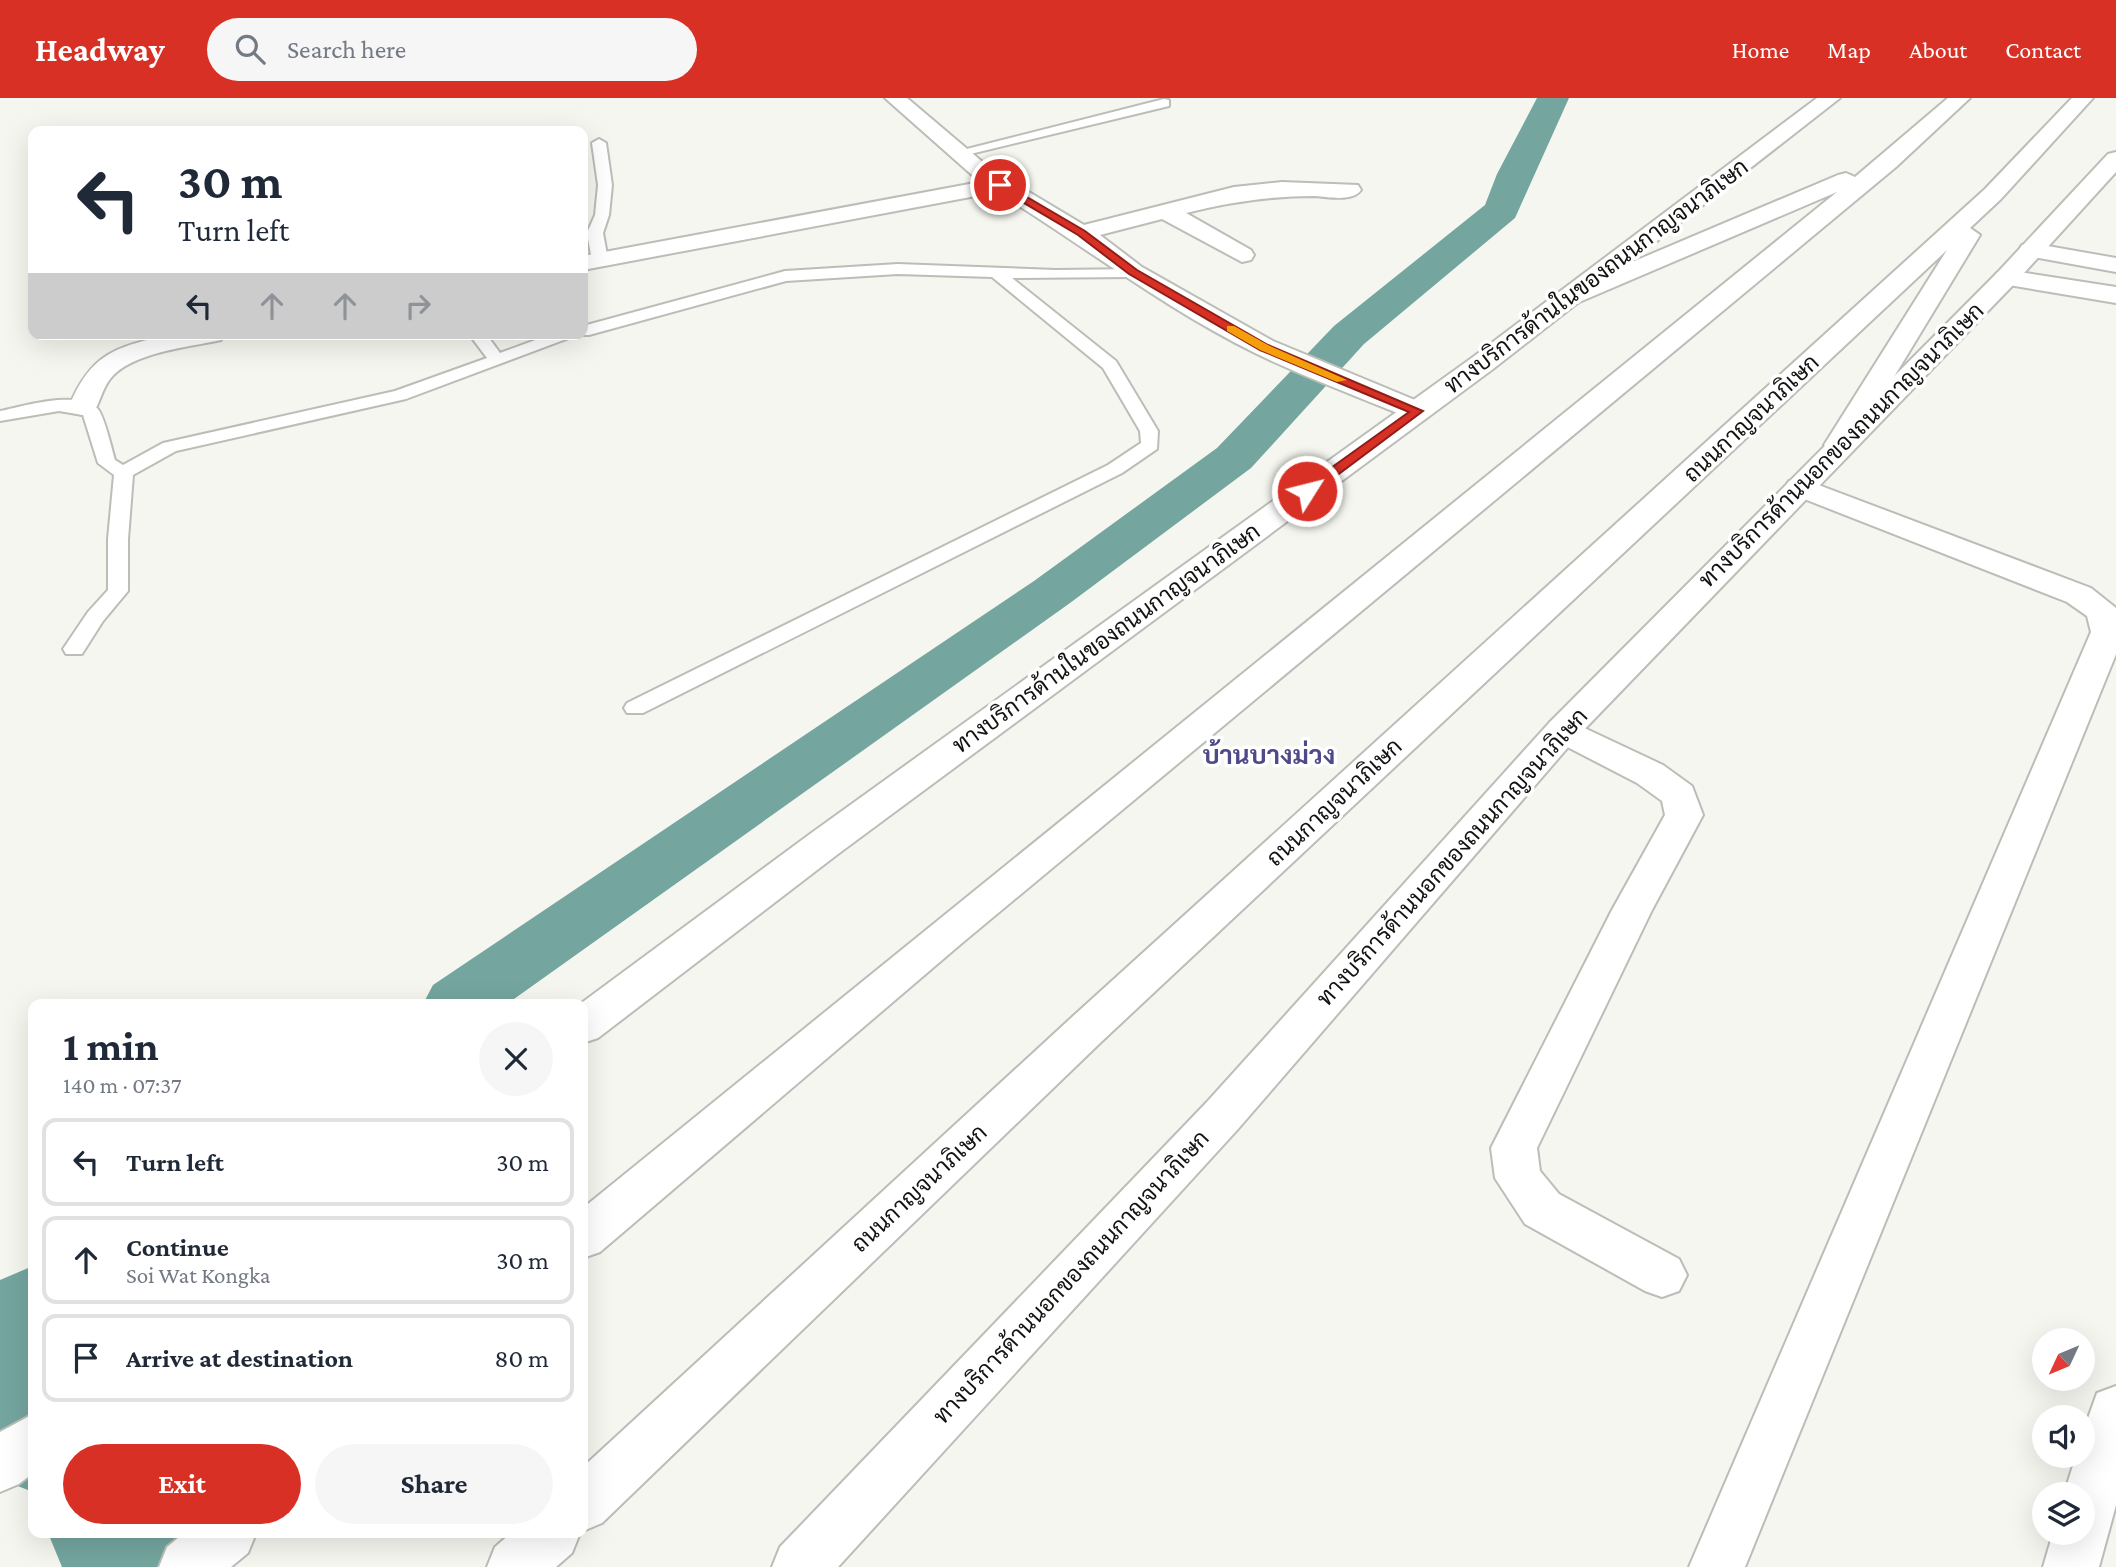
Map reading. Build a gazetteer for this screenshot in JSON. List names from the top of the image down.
{
  "streets": {
    "main road": ["ทางบริการด้านในของถนนกาญจนาภิเษก", "ถนนกาญจนาภิเษก", "ทางบริการด้านนอกของถนนกาญจนาภิเษก"]
  },
  "districts": ["บ้านบางม่วง"],
  "north": "bottom left",
  "page": {
    "header": "Headway",
    "search": "Search here",
    "nav": [
      "Home",
      "Map",
      "About",
      "Contact"
    ],
    "turn": ["30 m", "Turn left"],
    "heading": ["1 min", "140 m · 07:37"],
    "list": [
      {
        "name": "Turn left",
        "value": "30 m"
      },
      {
        "name": "Continue",
        "note": "Soi Wat Kongka",
        "value": "30 m"
      },
      {
        "name": "Arrive at destination",
        "value": "80 m"
      }
    ],
    "buttons": ["Exit", "Share"]
  }
}
